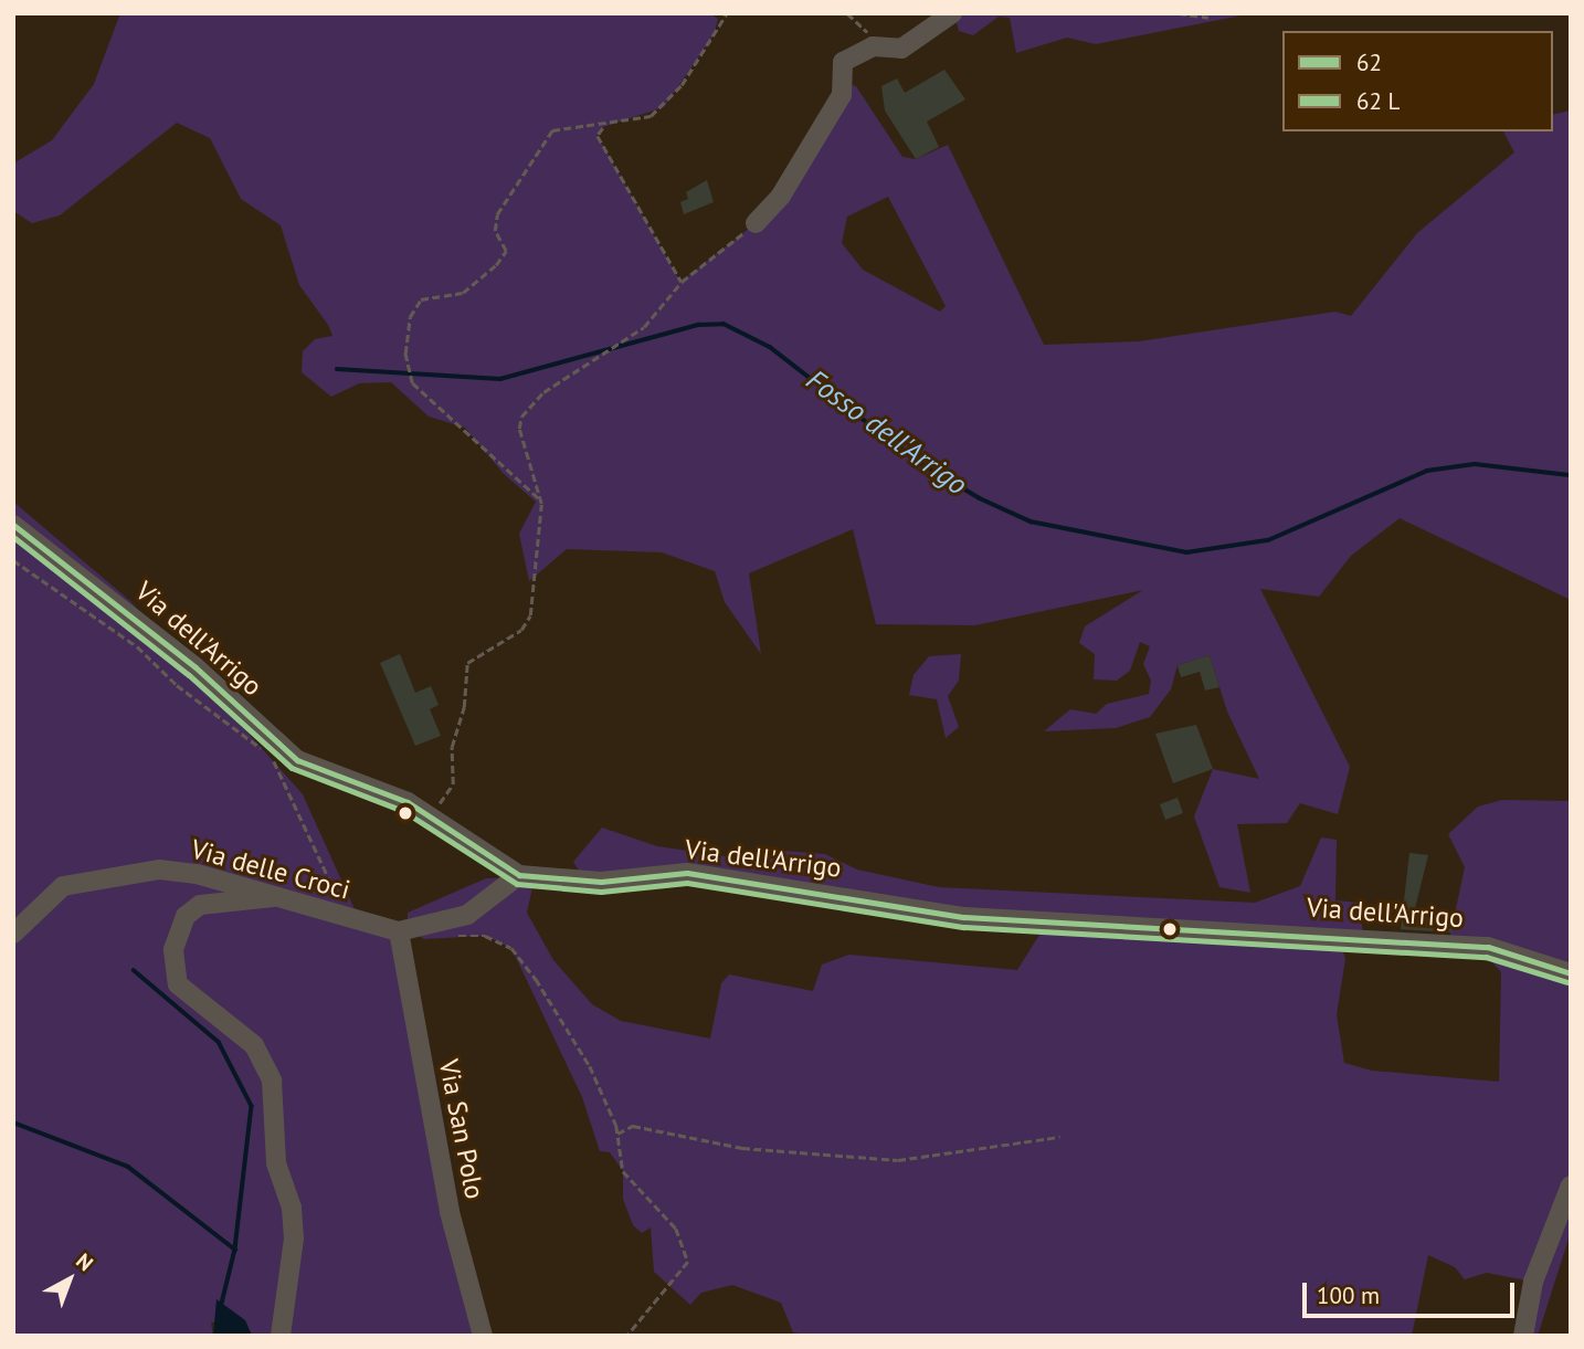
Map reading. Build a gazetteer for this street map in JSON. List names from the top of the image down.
{
  "streets": {
    "street": ["Via dell'Arrigo", "Via delle Croci", "Via San Polo"]
  },
  "crossings": [
    ["Via dell'Arrigo", "Via delle Croci"],
    ["Via delle Croci", "Via San Polo"]
  ],
  "water": ["Fosso dell'Arrigo"],
  "lines": ["transit line 62"],
  "legend": ["62", "62 L"],
  "scale_bar": "100 m",
  "north": "top right"
}
